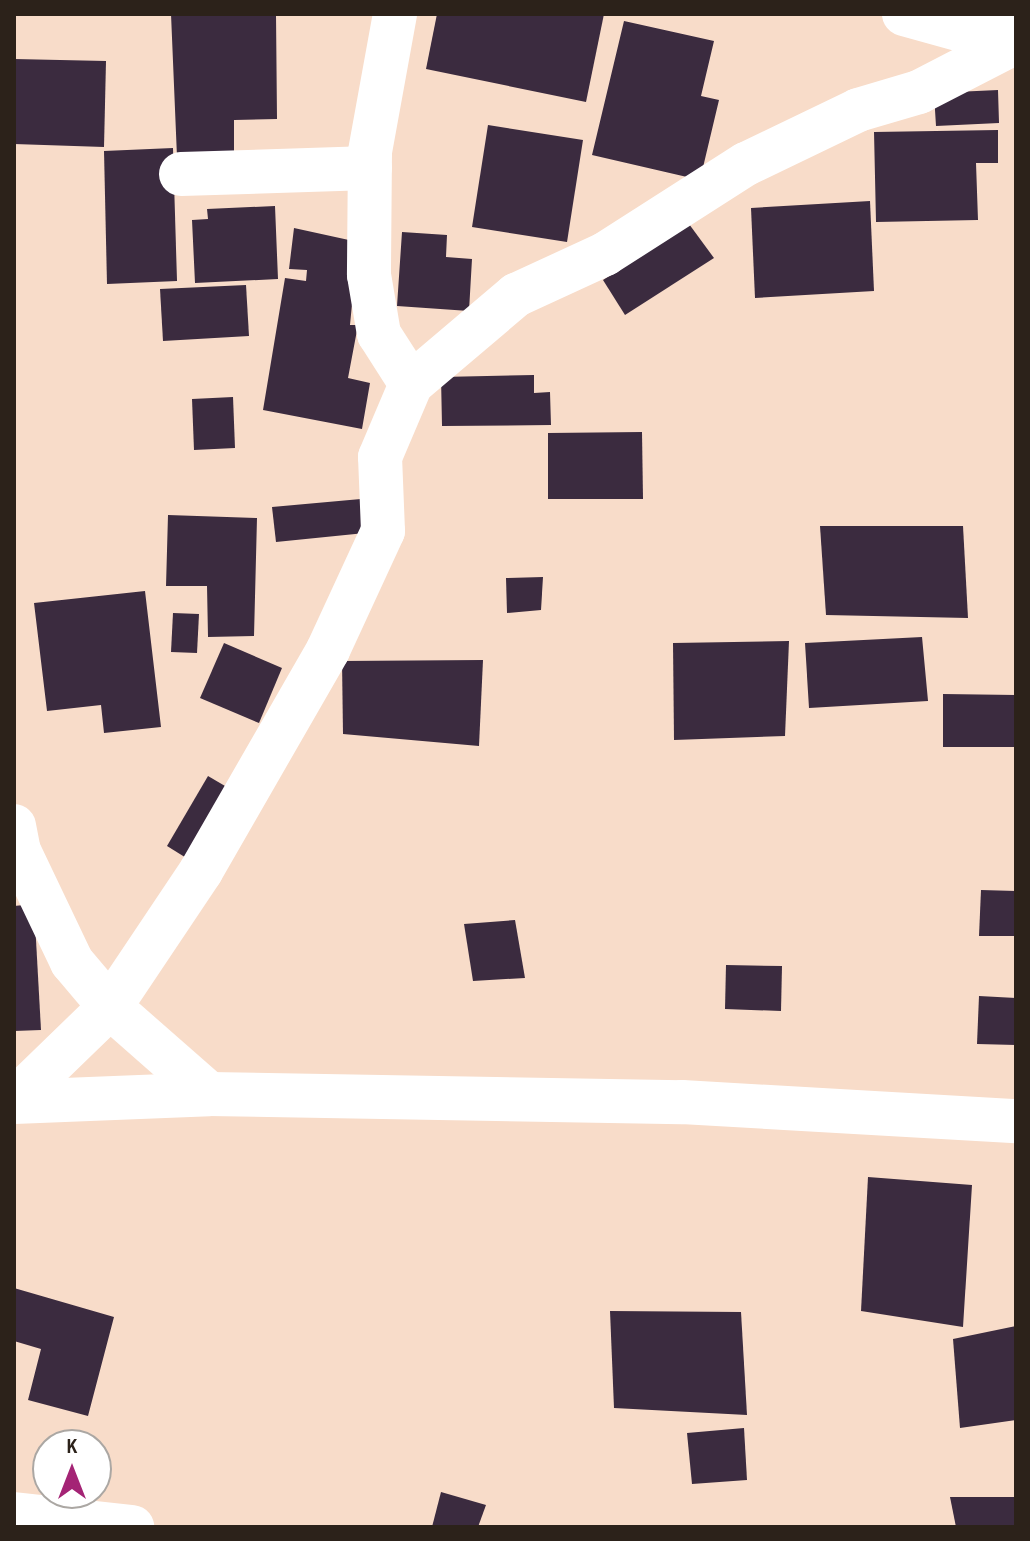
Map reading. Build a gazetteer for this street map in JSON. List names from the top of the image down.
{
  "north": "top"
}
